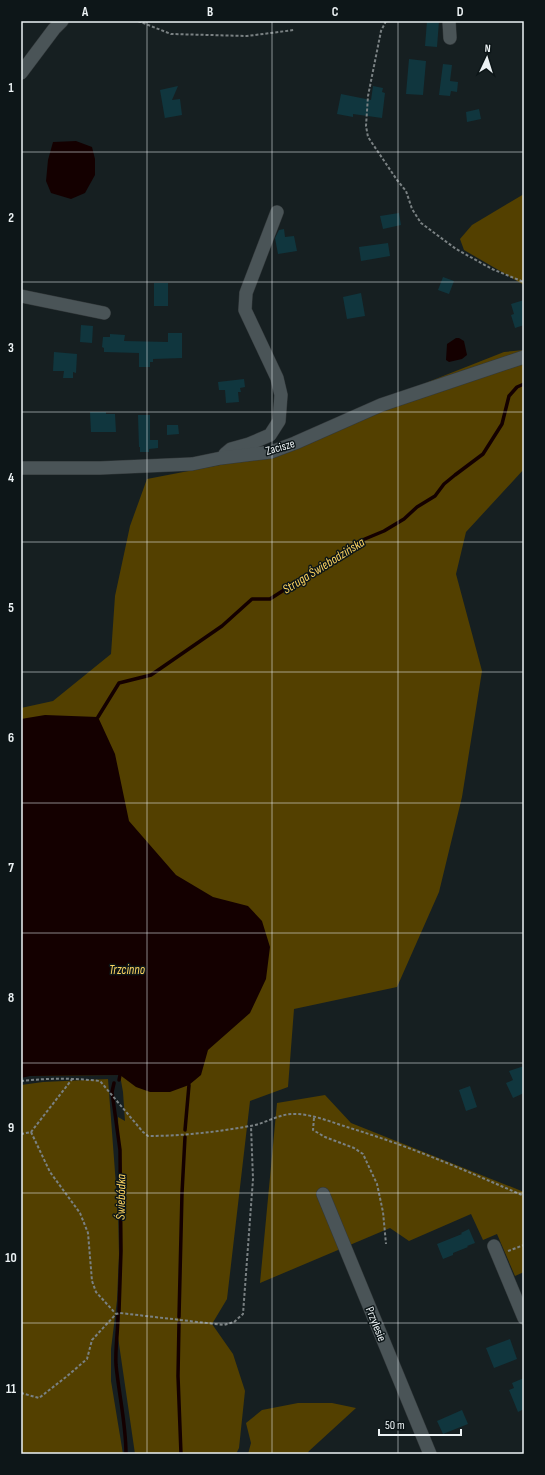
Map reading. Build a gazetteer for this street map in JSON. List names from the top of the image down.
{
  "streets": {
    "street": ["Zacisze", "Przylesie"]
  },
  "water": ["Struga Świebodzińska", "Trzcinno", "Świebódka"],
  "scale_bar": "50 m",
  "north": "top",
  "grid": {
    "columns": [
      "A",
      "B",
      "C",
      "D"
    ],
    "rows": [
      "1",
      "2",
      "3",
      "4",
      "5",
      "6",
      "7",
      "8",
      "9",
      "10",
      "11"
    ]
  }
}
